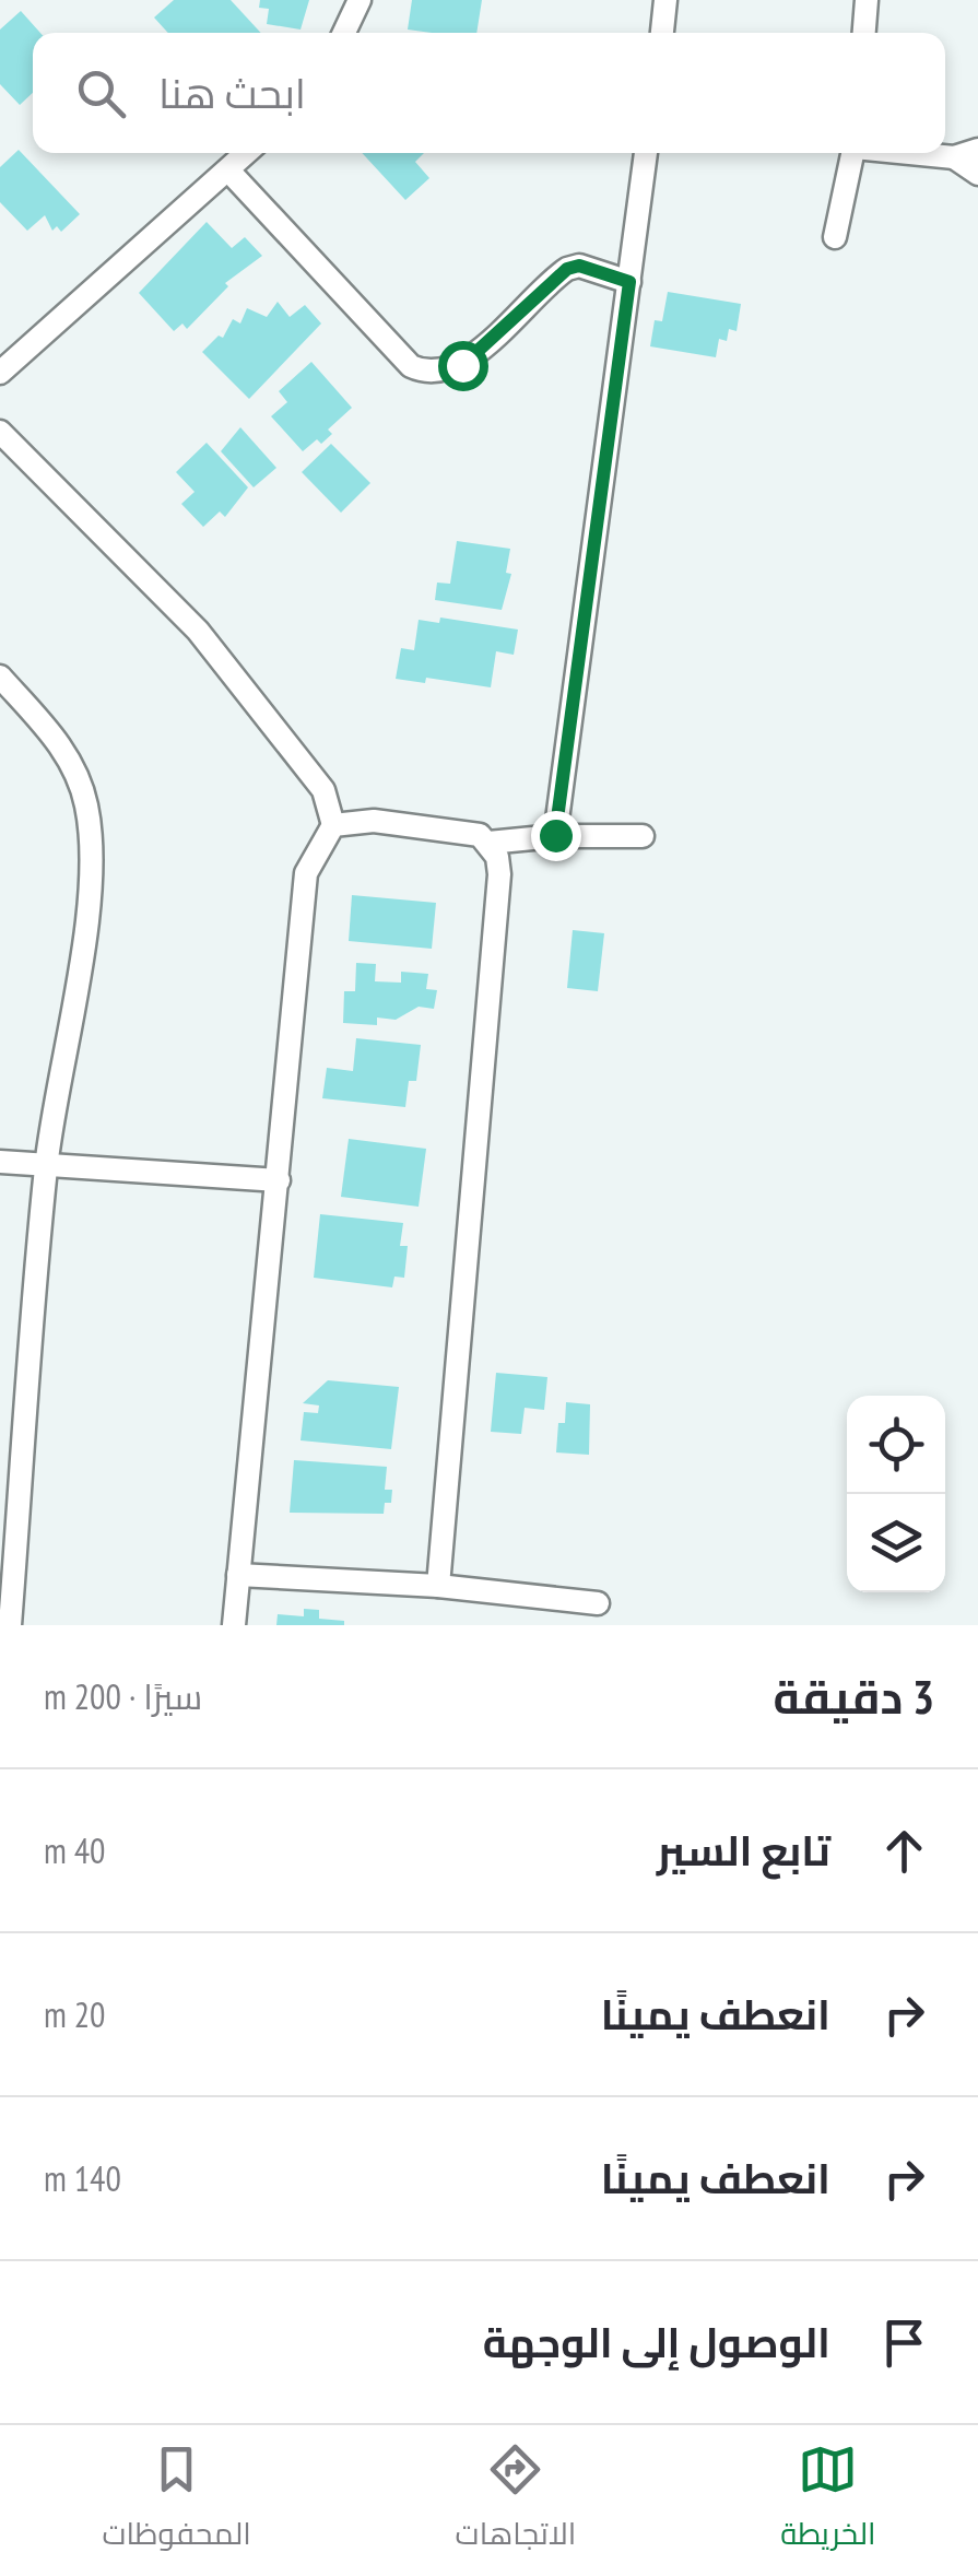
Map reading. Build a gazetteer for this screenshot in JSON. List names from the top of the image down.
{
  "page": {
    "search": "ابحث هنا",
    "heading": ["3 دقيقة", "سيرًا · 200 m"],
    "list": [
      ["تابع السير", "40 m"],
      ["انعطف يمينًا", "20 m"],
      ["انعطف يمينًا", "140 m"],
      "الوصول إلى الوجهة"
    ],
    "nav": ["الخريطة", "الاتجاهات", "المحفوظات"]
  }
}
